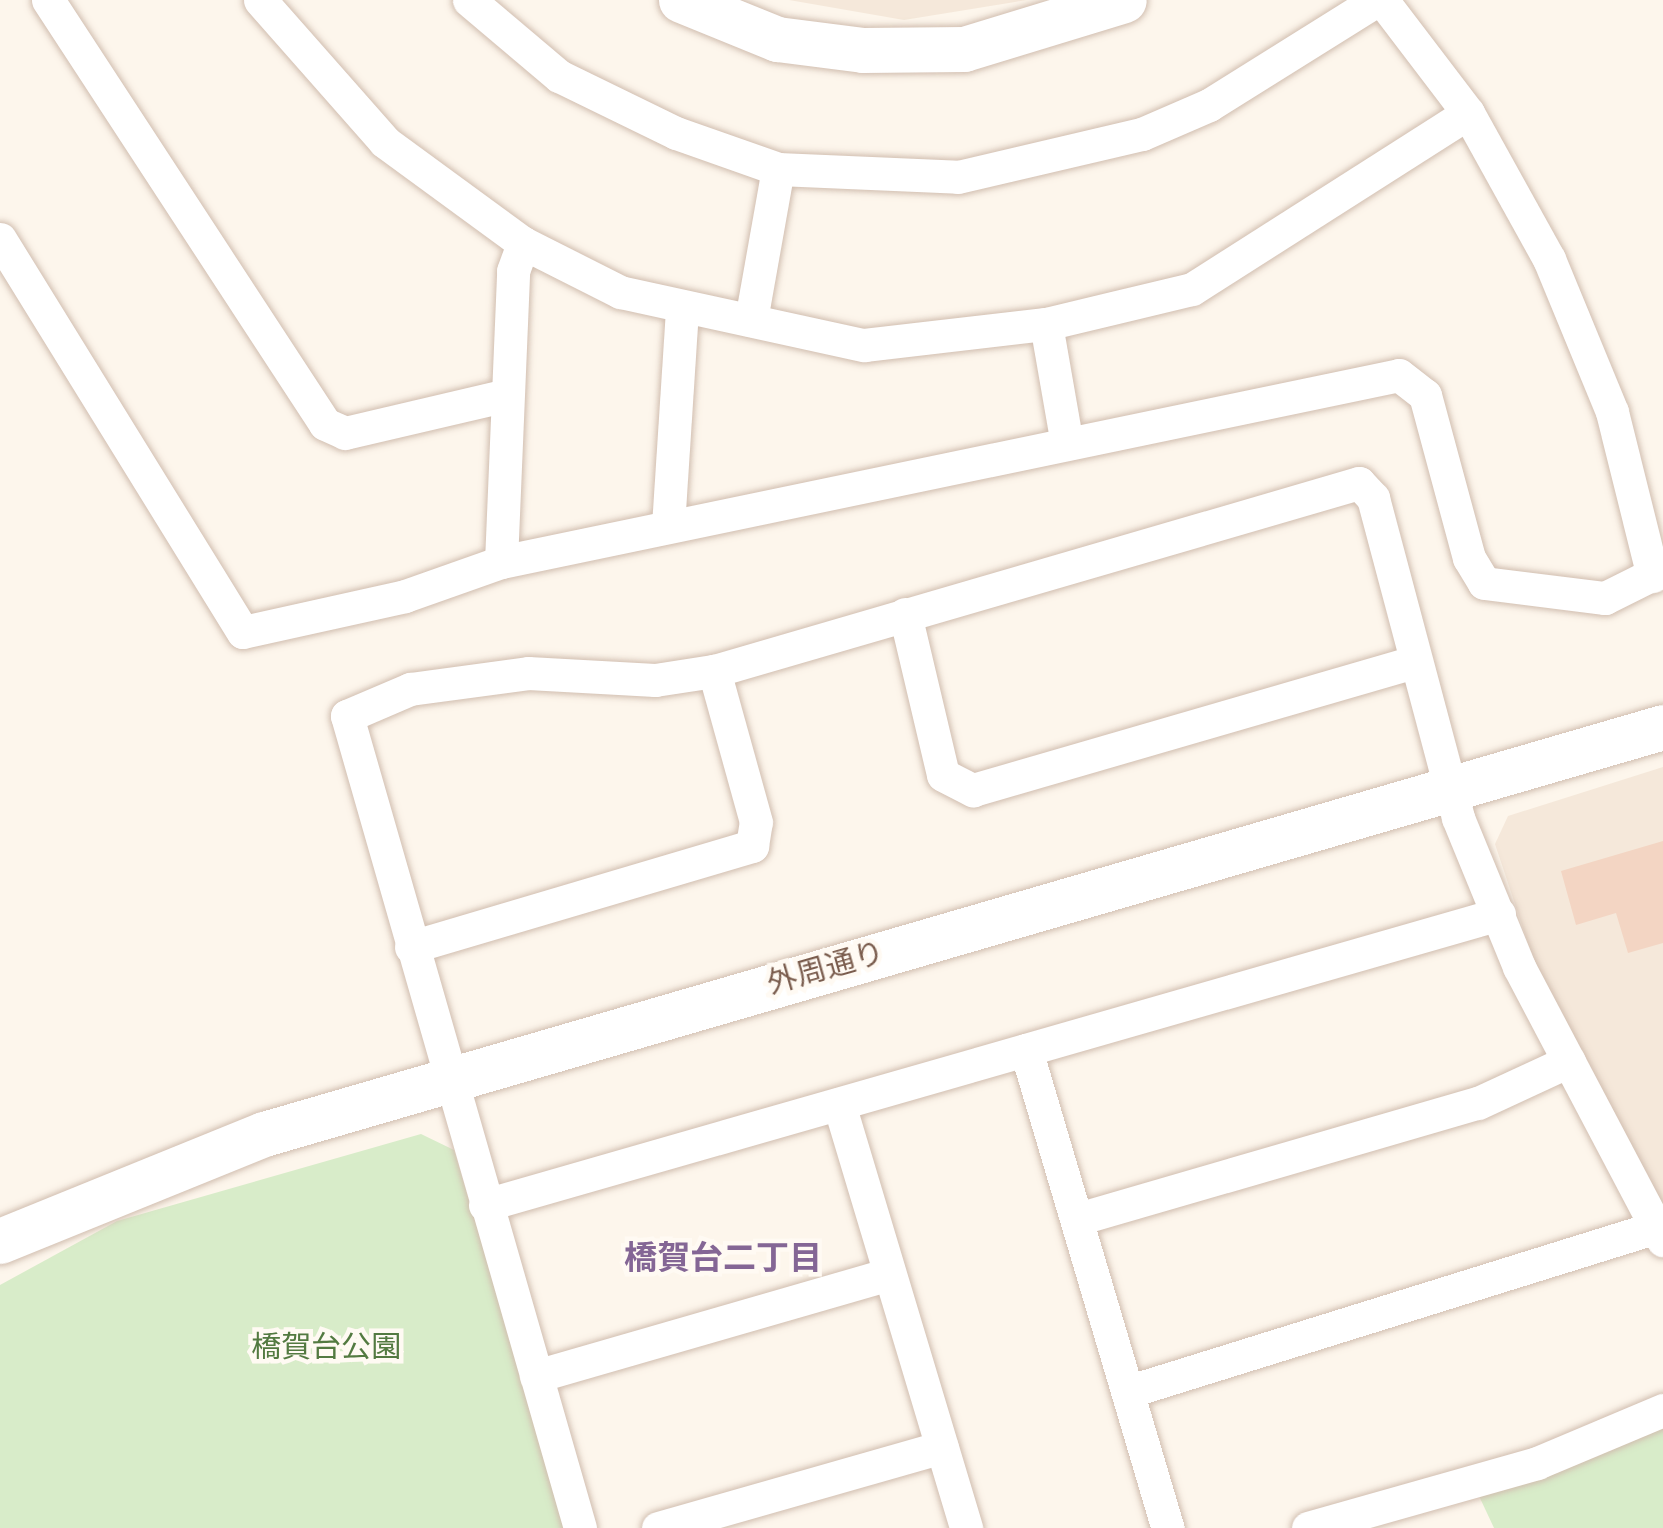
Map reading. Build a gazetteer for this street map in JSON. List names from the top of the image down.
{
  "streets": {
    "street": ["外周通り"]
  },
  "districts": ["橋賀台二丁目"],
  "parks": ["橋賀台公園"]
}
